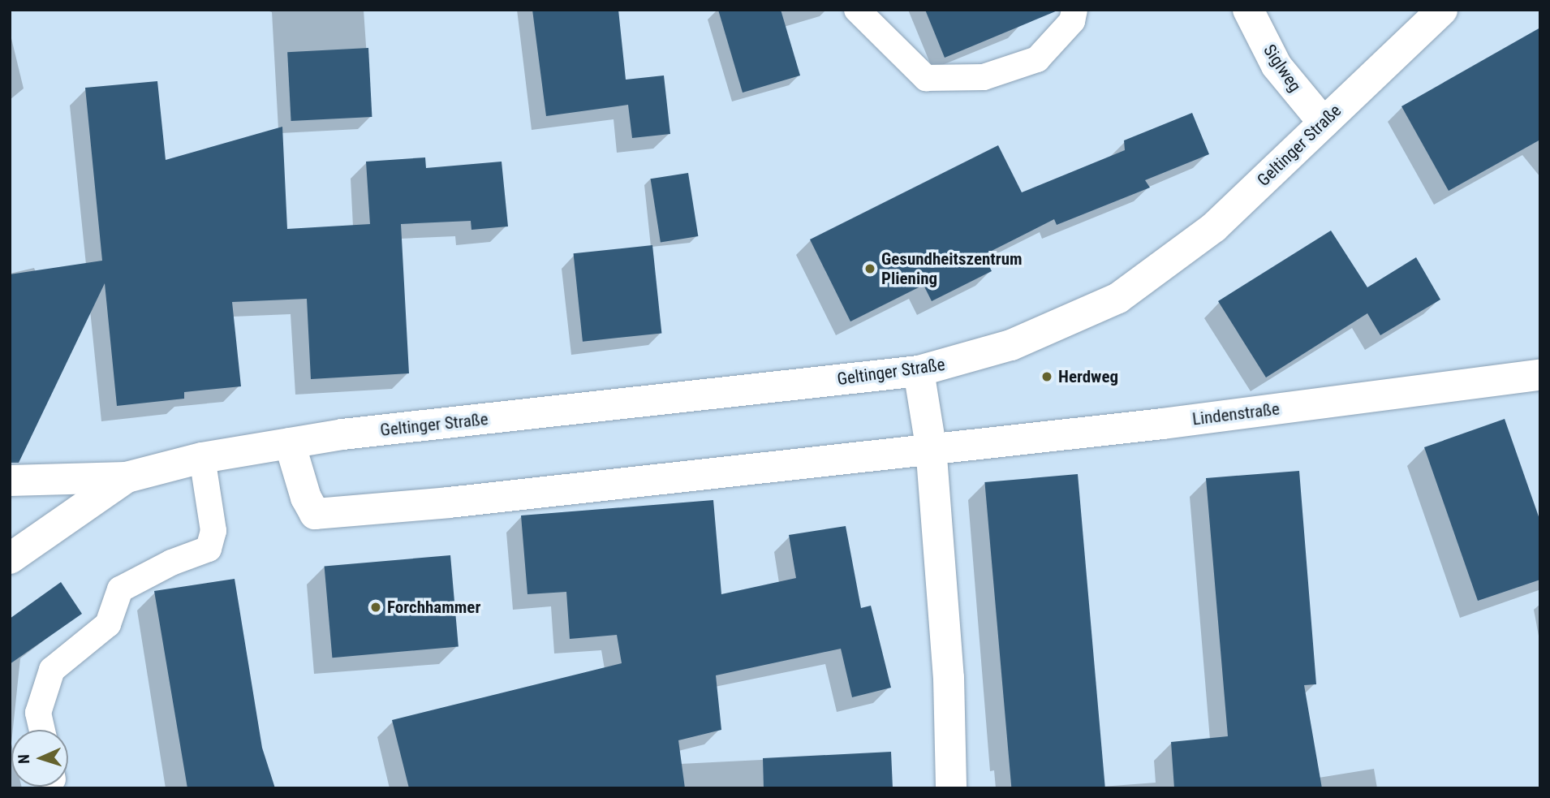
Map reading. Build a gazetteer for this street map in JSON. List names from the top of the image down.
{
  "streets": {
    "street": ["Siglweg", "Geltinger Straße", "Lindenstraße"]
  },
  "crossings": [
    ["Siglweg", "Geltinger Straße"]
  ],
  "places": ["Gesundheitszentrum Pliening", "Herdweg", "Forchhammer"],
  "north": "left"
}
